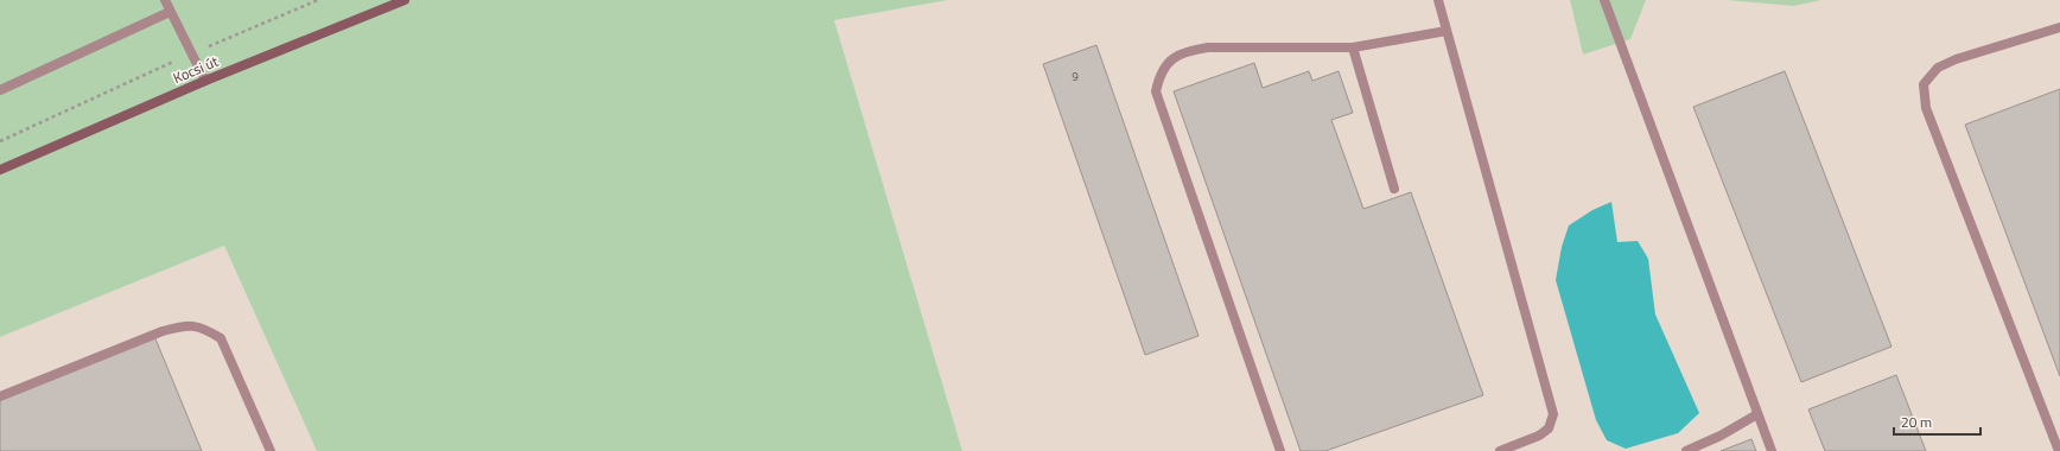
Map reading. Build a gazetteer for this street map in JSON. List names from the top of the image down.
{
  "streets": {
    "main road": ["Kocsi út"]
  },
  "house_numbers": ["9"],
  "scale_bar": "20 m"
}
